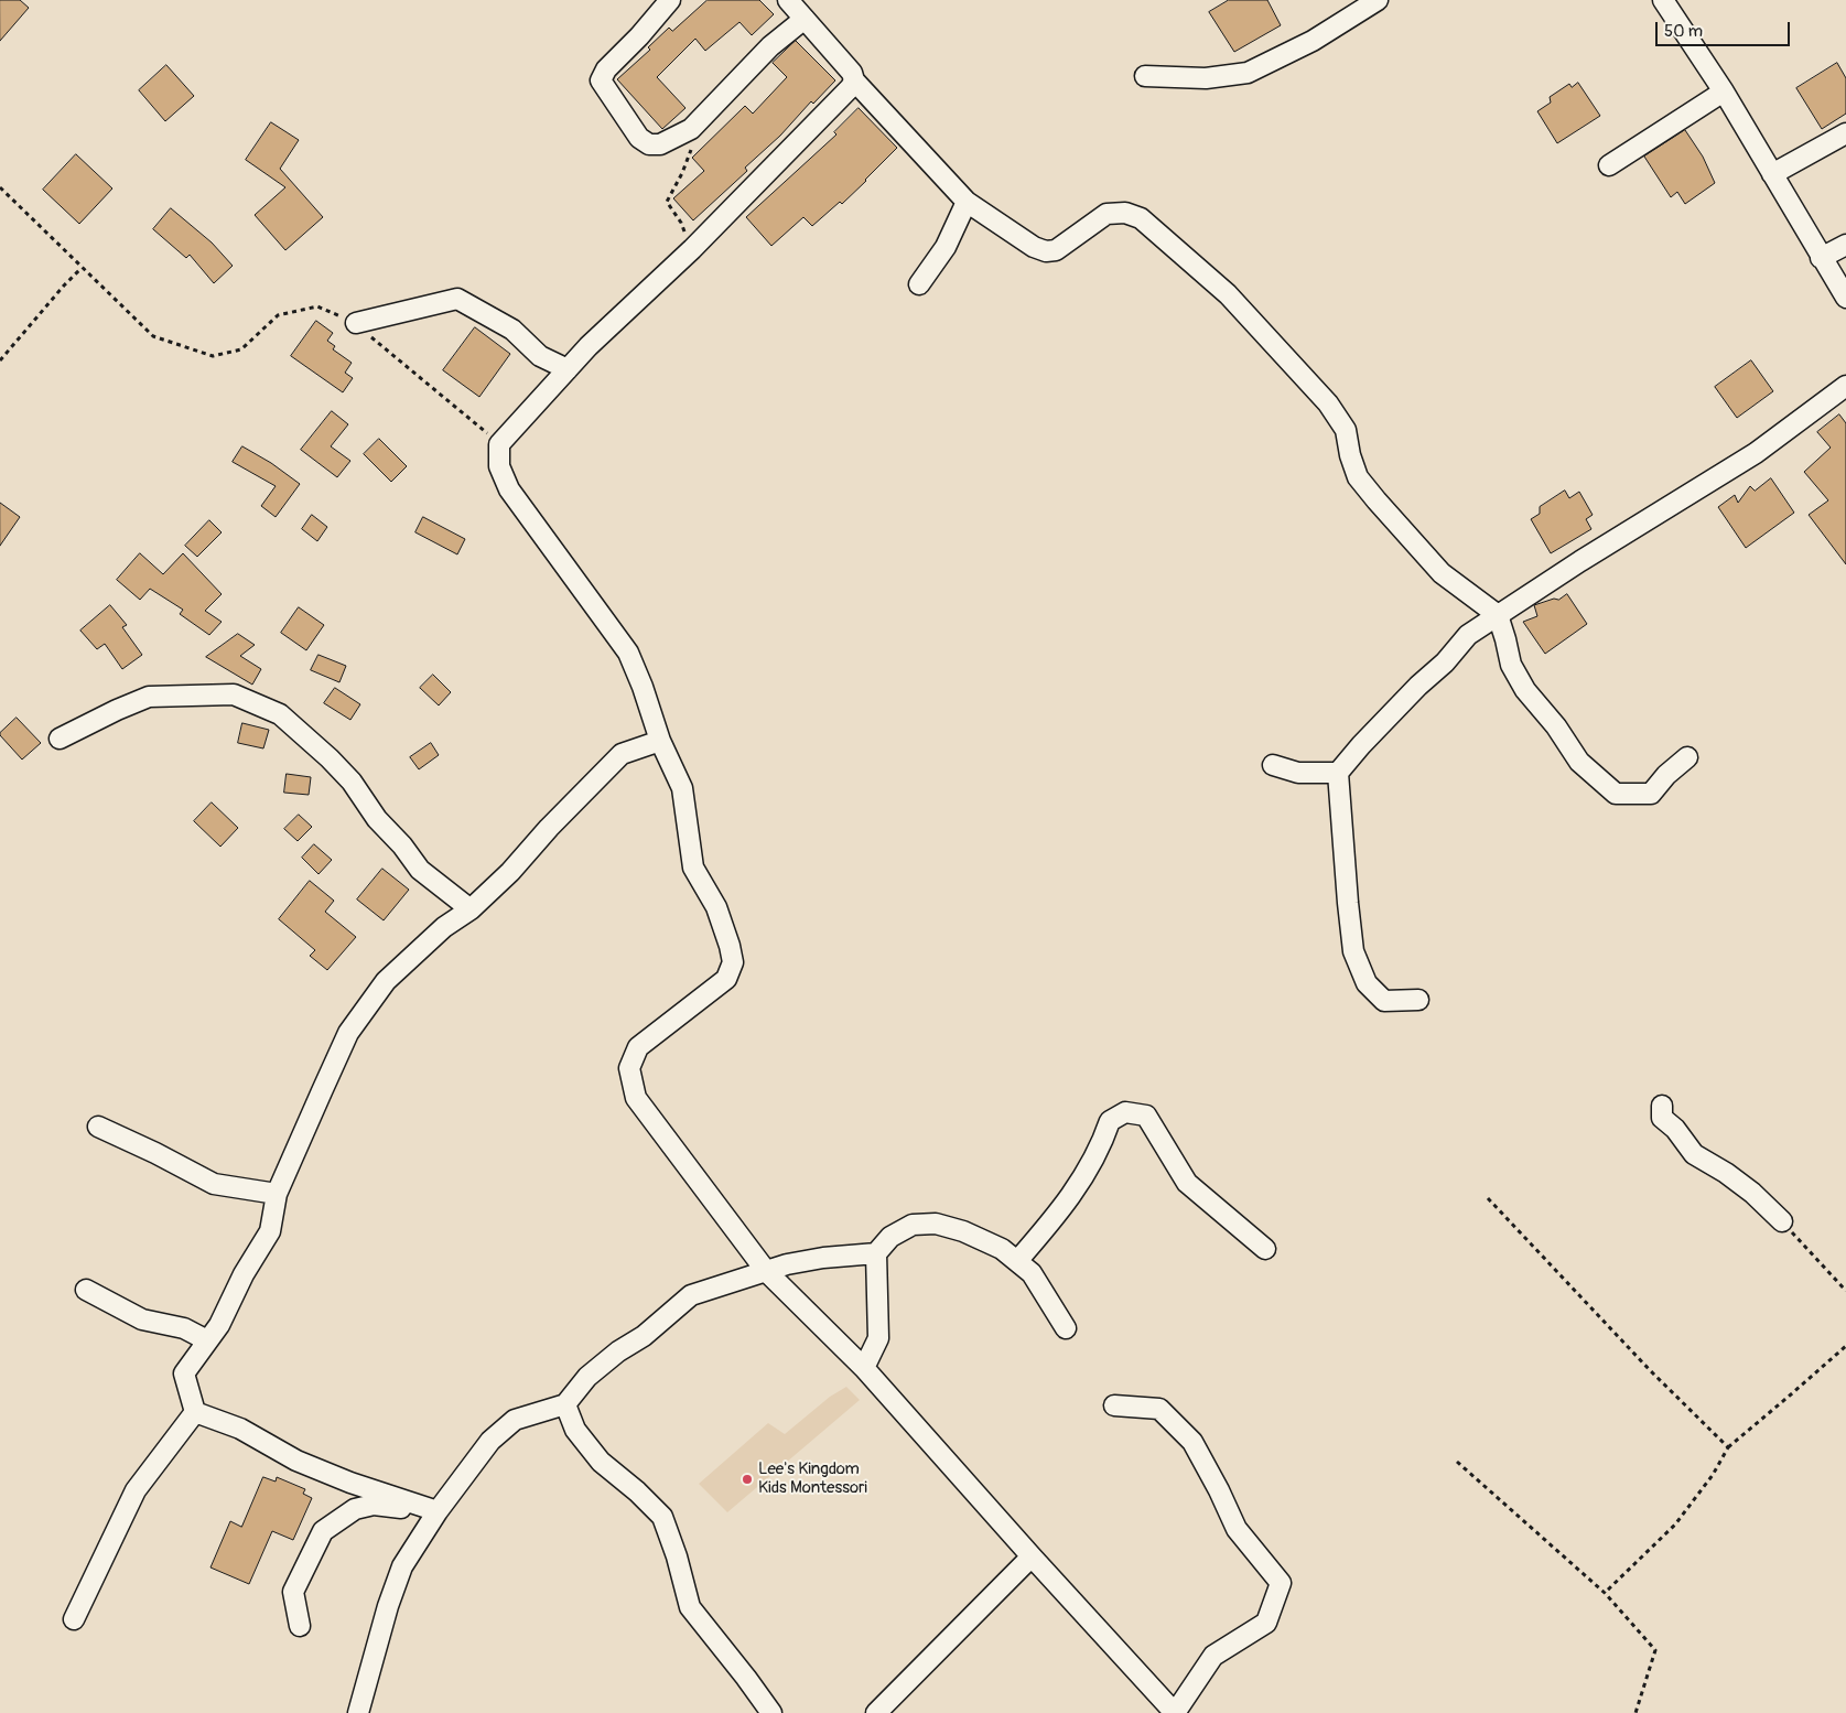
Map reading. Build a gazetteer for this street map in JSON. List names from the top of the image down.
{
  "places": ["Lee's Kingdom Kids Montessori"],
  "scale_bar": "50 m"
}
